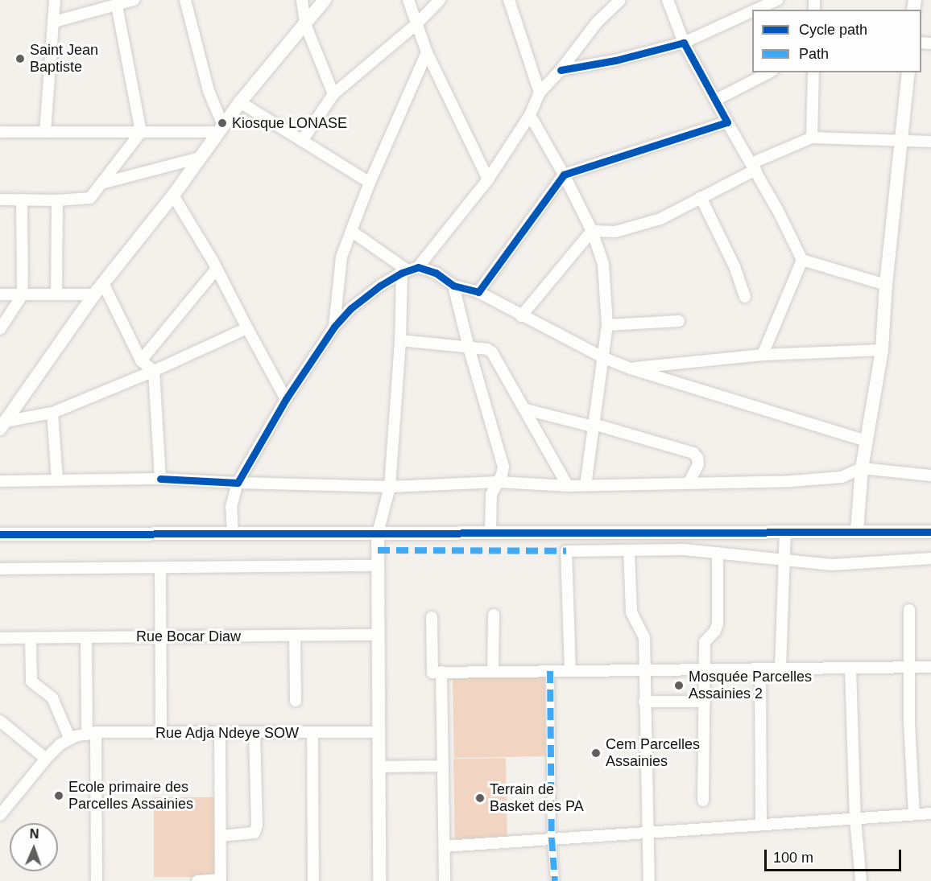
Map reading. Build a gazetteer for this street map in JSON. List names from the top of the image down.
{
  "streets": {
    "street": ["Rue Bocar Diaw", "Rue Adja Ndeye SOW"]
  },
  "places": [
    "Saint Jean Baptiste",
    "Kiosque LONASE",
    "Mosquée Parcelles Assainies 2",
    "Cem Parcelles Assainies",
    "Ecole primaire des Parcelles Assainies",
    "Terrain de Basket des PA"
  ],
  "legend": ["Cycle path", "Path"],
  "scale_bar": "100 m",
  "north": "top"
}
